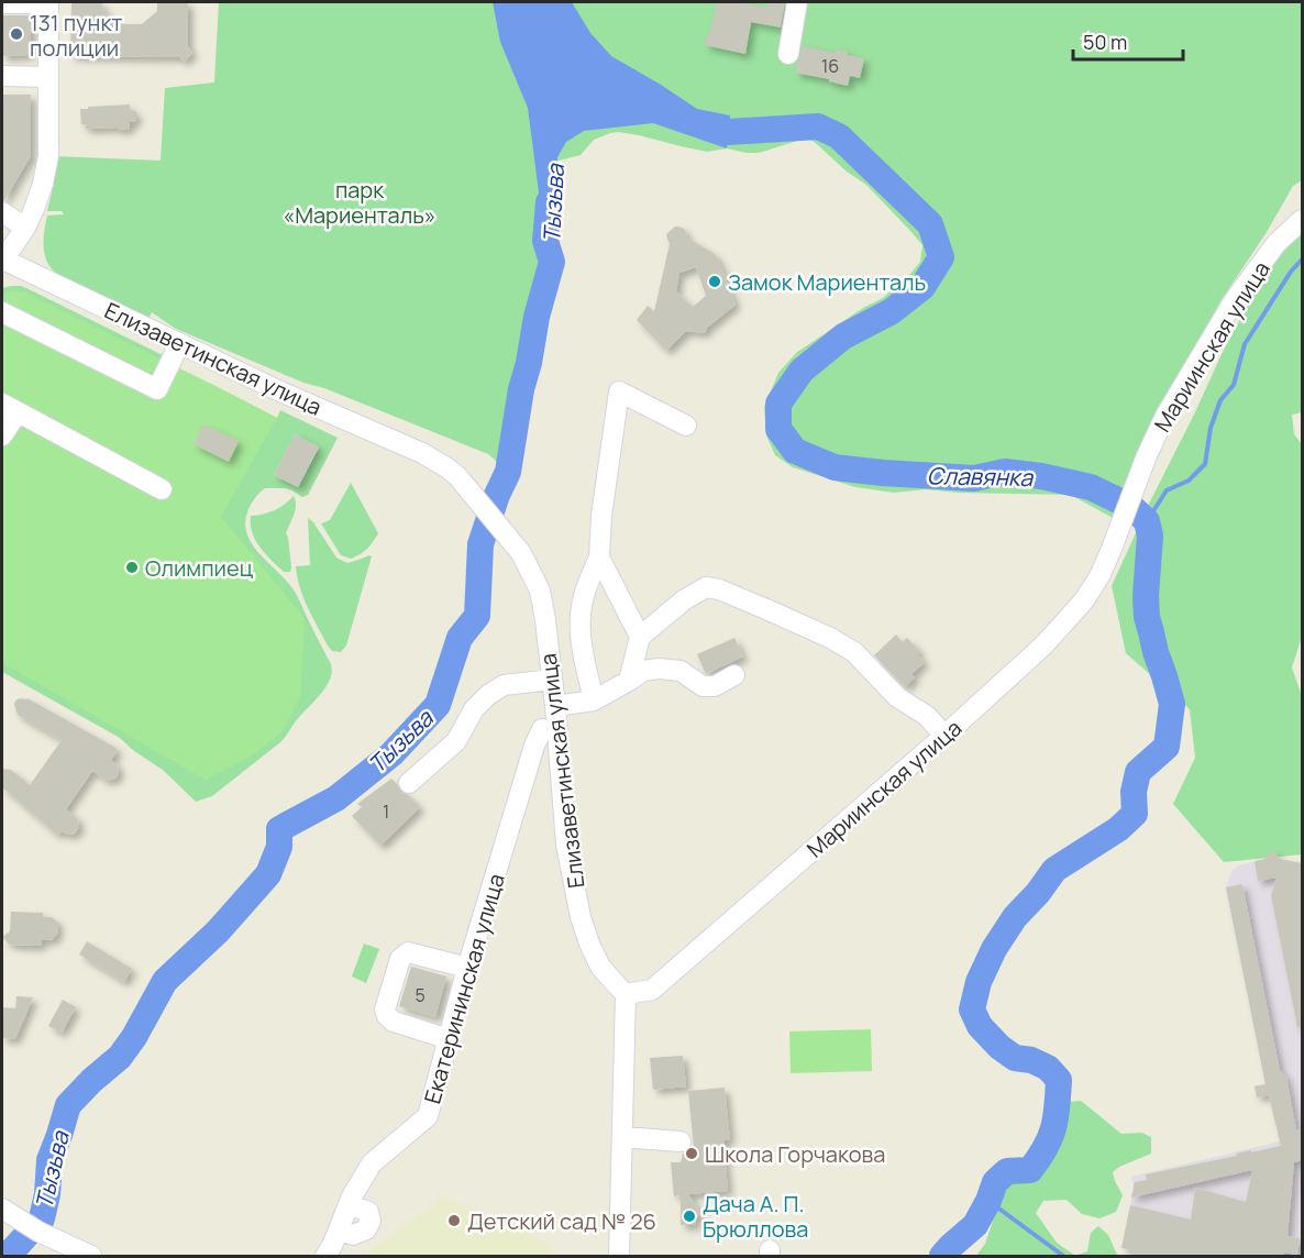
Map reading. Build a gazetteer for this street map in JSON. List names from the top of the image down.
{
  "streets": {
    "street": ["Мариинская улица", "Елизаветинская улица", "Екатерининская улица"]
  },
  "crossings": [
    ["Мариинская улица", "Елизаветинская улица"]
  ],
  "water": ["Тызьва", "Славянка"],
  "parks": ["парк «Мариенталь»"],
  "places": [
    "131 пункт полиции",
    "Замок Мариенталь",
    "Олимпиец",
    "Школа Горчакова",
    "Дача А. П. Брюллова",
    "Детский сад № 26"
  ],
  "house_numbers": ["16", "1", "5"],
  "scale_bar": "50 m"
}
